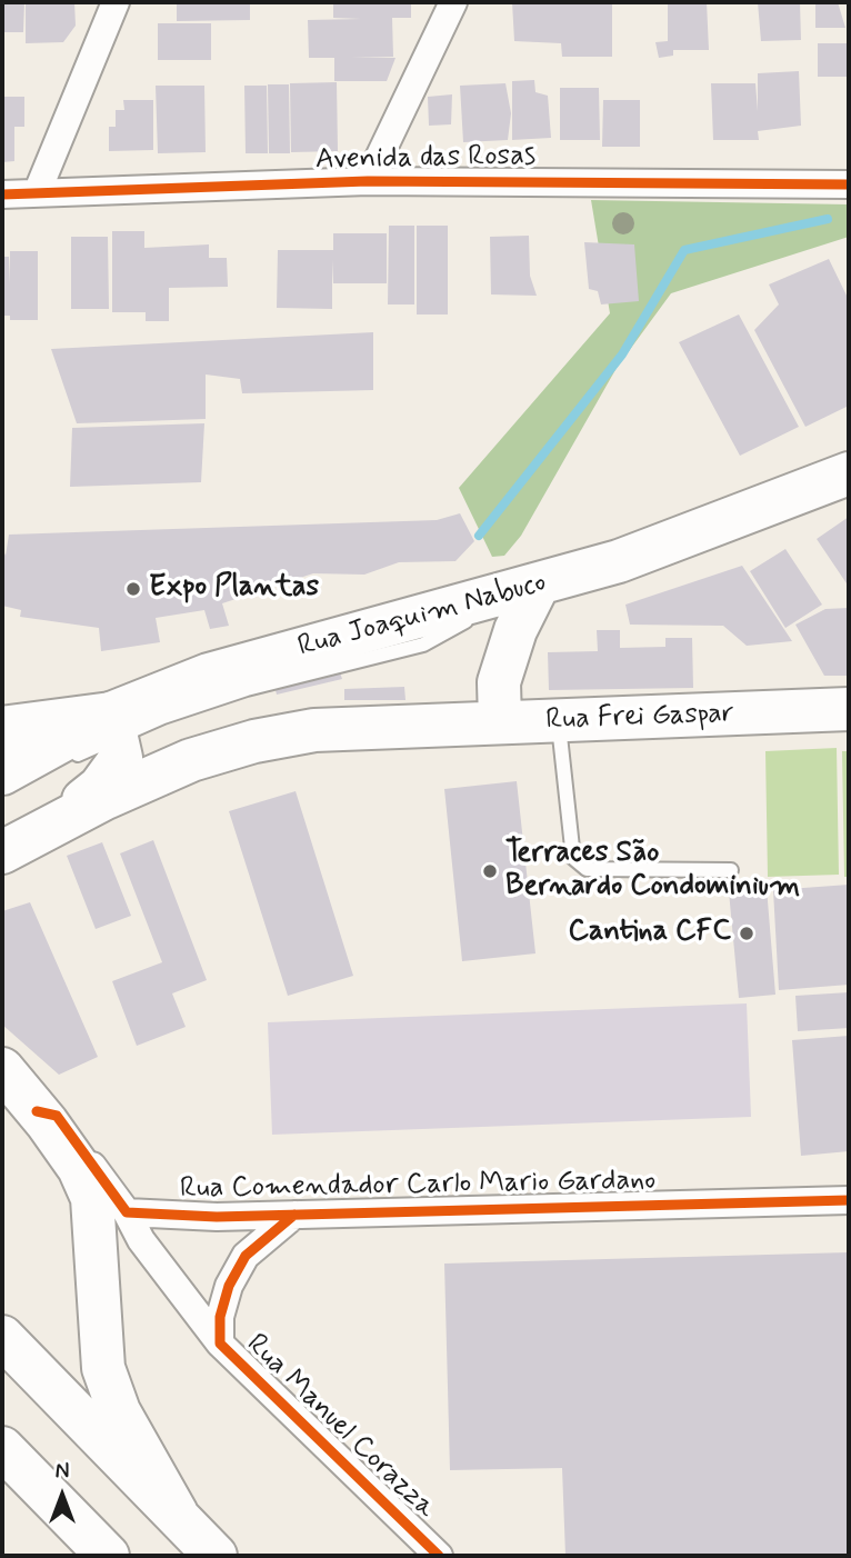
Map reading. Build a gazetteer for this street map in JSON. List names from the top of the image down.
{
  "streets": {
    "main road": ["Rua Joaquim Nabuco", "Rua Frei Gaspar"],
    "street": ["Avenida das Rosas", "Rua Comendador Carlo Mario Gardano", "Rua Manuel Corazza"]
  },
  "crossings": [
    ["Rua Comendador Carlo Mario Gardano", "Rua Manuel Corazza"]
  ],
  "places": ["Expo Plantas", "Terraces São Bernardo Condominium", "Cantina CFC"],
  "north": "top"
}
